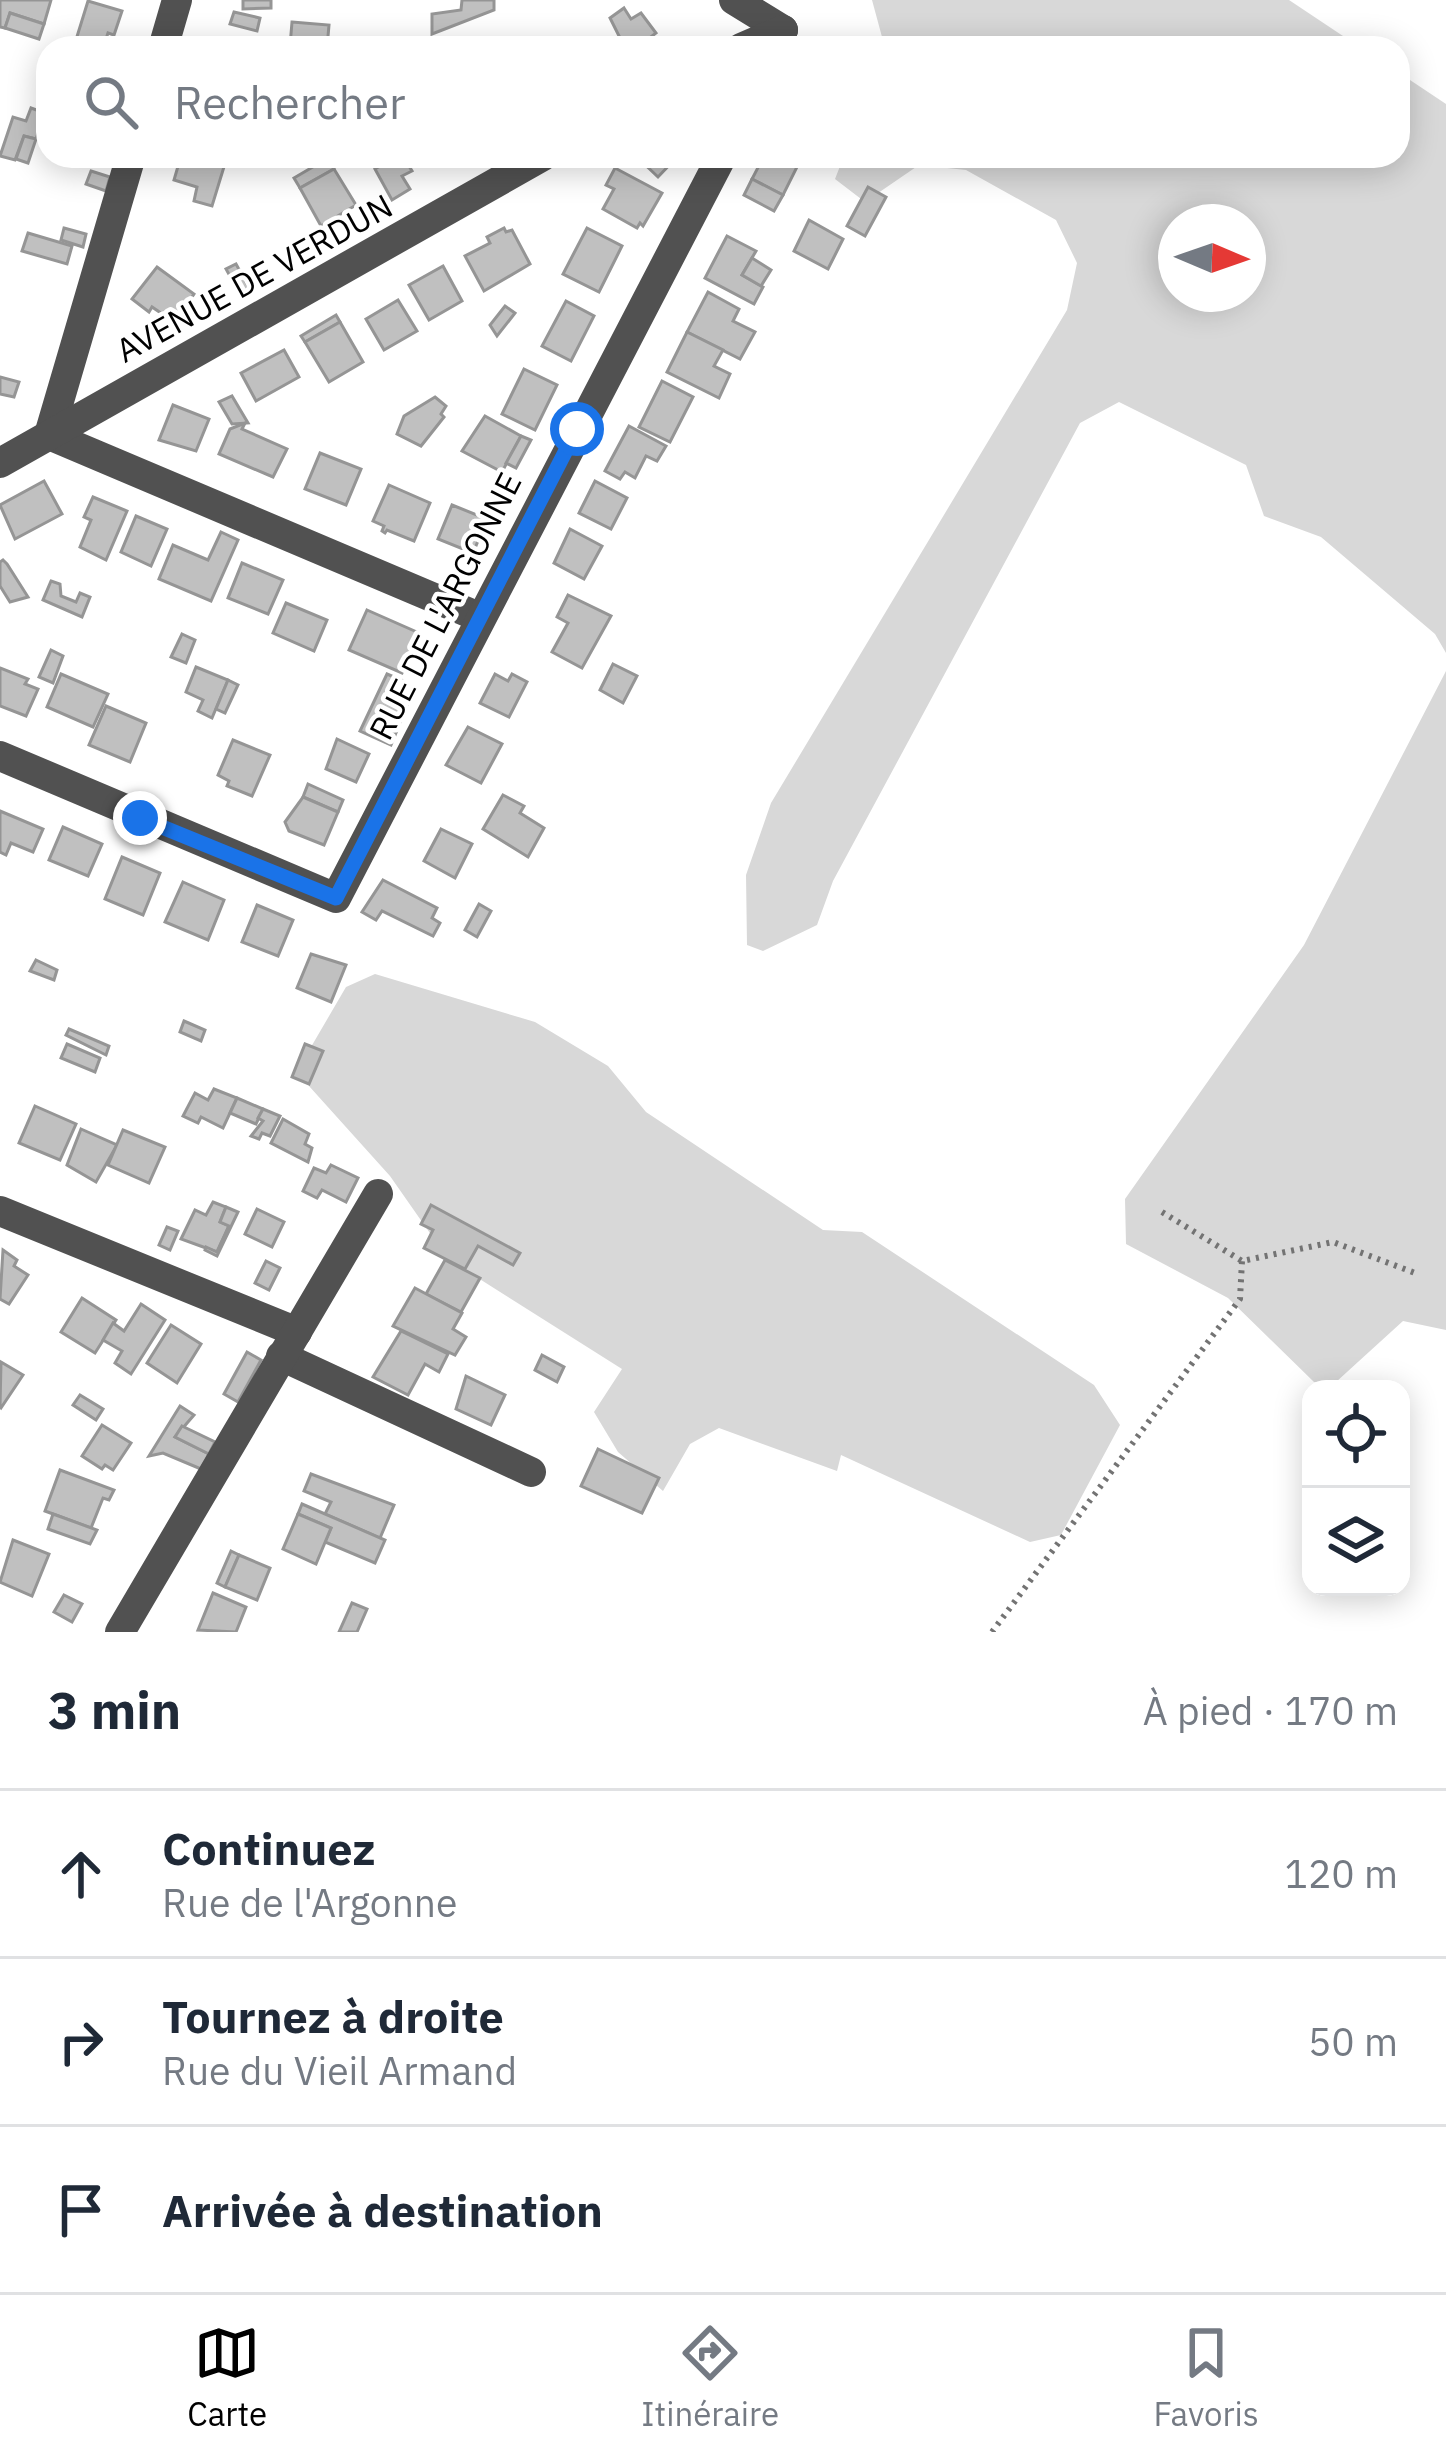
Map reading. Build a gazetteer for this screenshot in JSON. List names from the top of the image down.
{
  "streets": {
    "street": ["AVENUE DE VERDUN", "RUE DE L'ARGONNE"]
  },
  "north": "right",
  "page": {
    "search": "Rechercher",
    "heading": ["3 min", "À pied · 170 m"],
    "list": [
      ["Continuez", "Rue de l'Argonne", "120 m"],
      ["Tournez à droite", "Rue du Vieil Armand", "50 m"],
      "Arrivée à destination"
    ],
    "nav": ["Carte", "Itinéraire", "Favoris"]
  }
}
